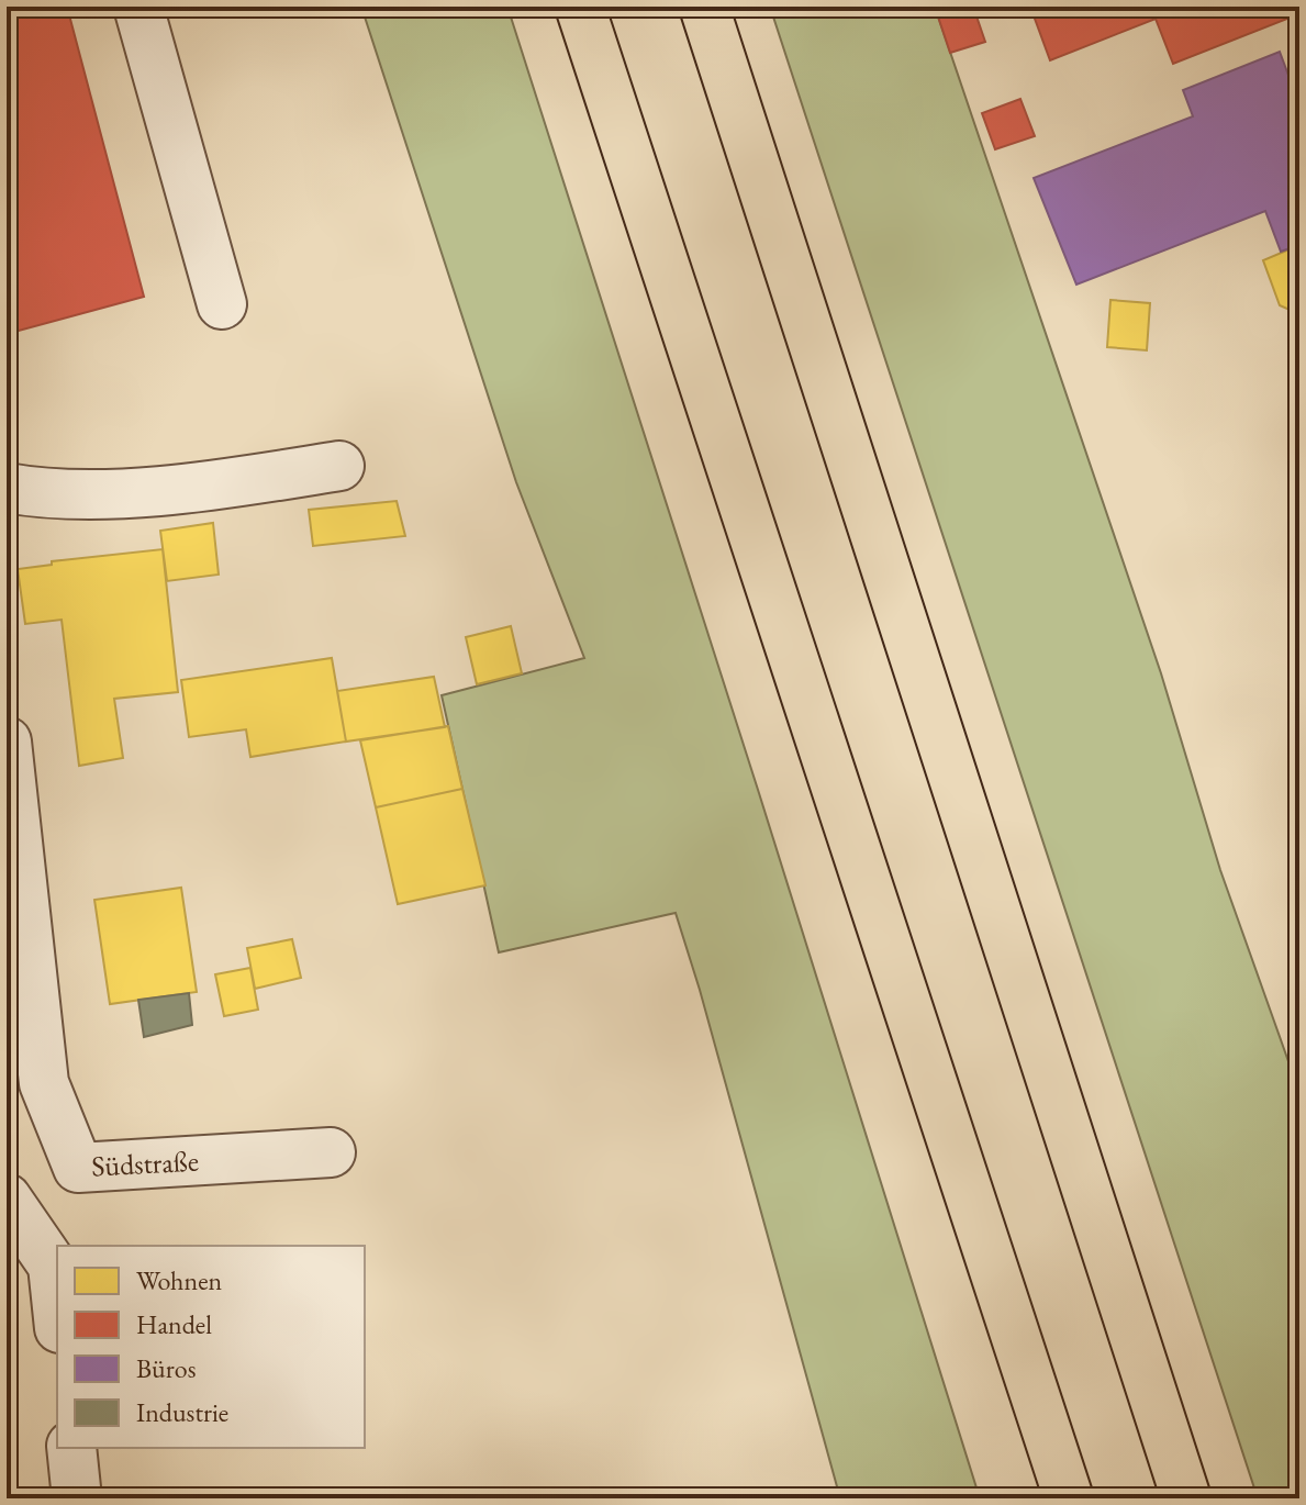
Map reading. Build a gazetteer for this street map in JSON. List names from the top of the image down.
{
  "streets": {
    "street": ["Südstraße"]
  },
  "legend": [
    "Wohnen",
    "Handel",
    "Büros",
    "Industrie"
  ]
}
